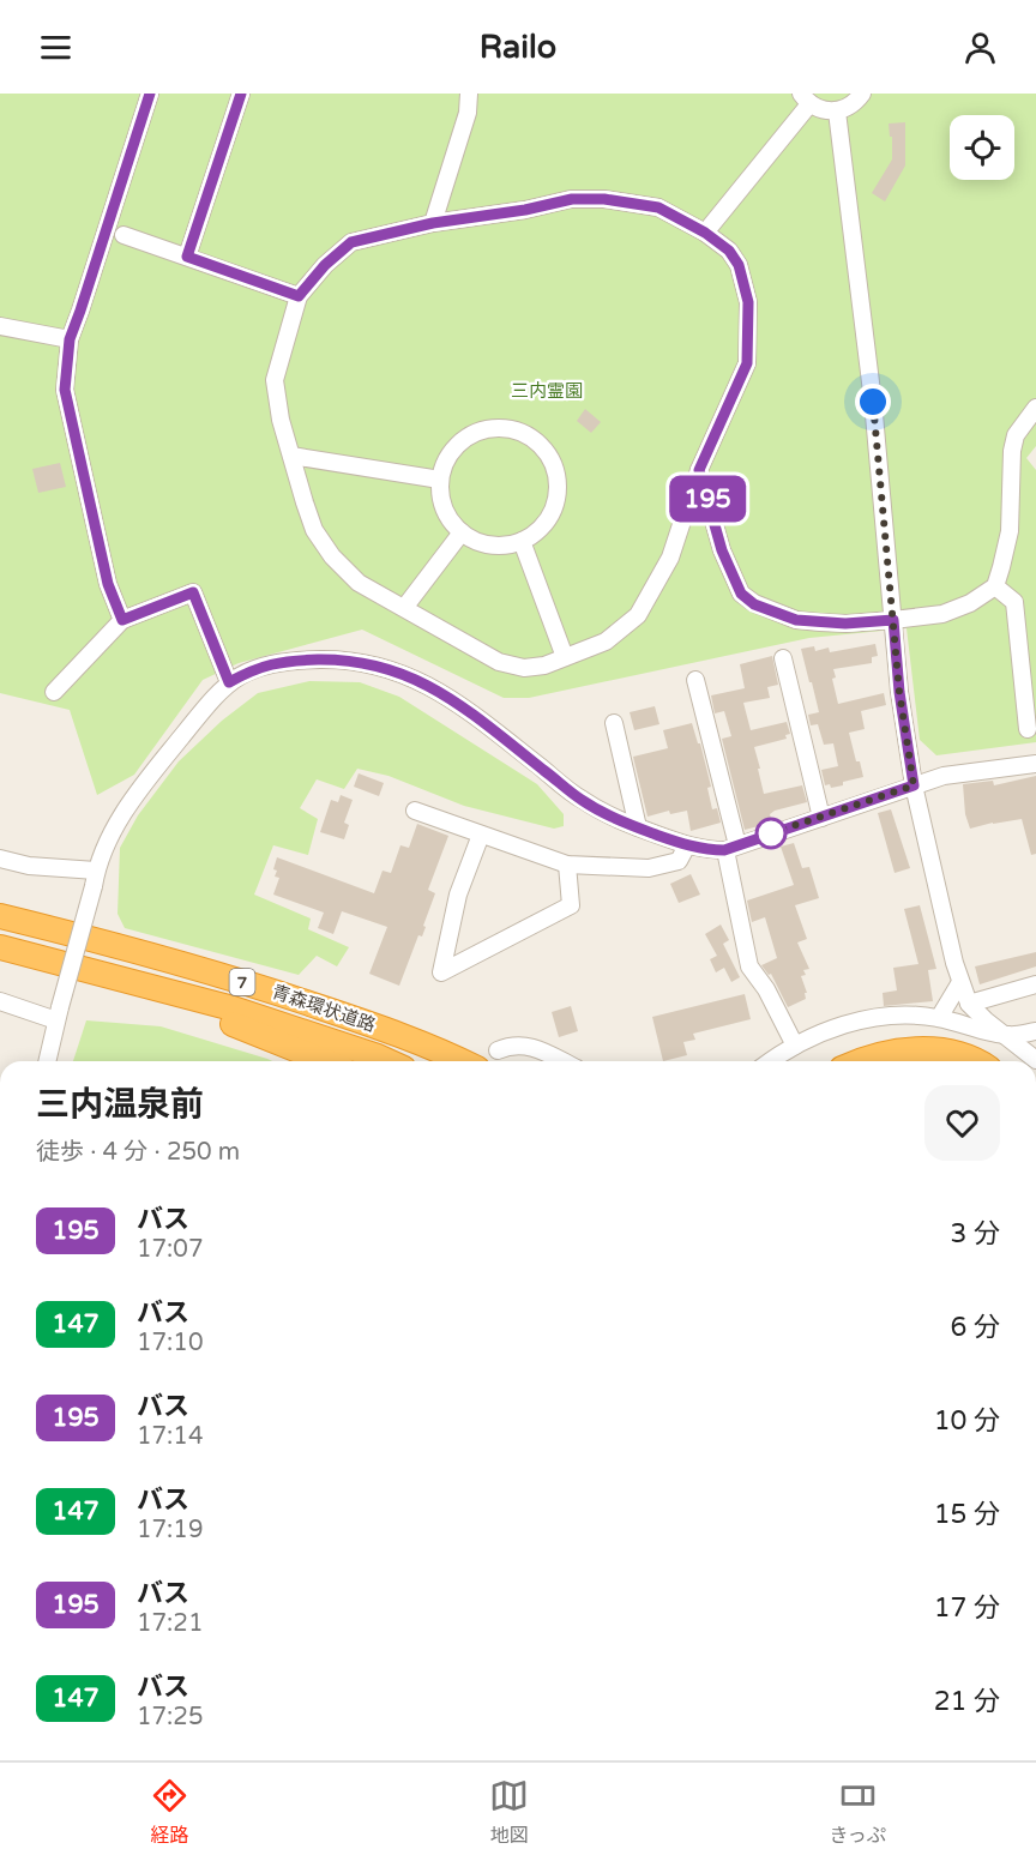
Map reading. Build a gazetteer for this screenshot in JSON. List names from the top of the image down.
{
  "streets": {
    "highway": ["7", "青森環状道路"]
  },
  "parks": ["三内霊園"],
  "lines": ["bus line 195"],
  "page": {
    "header": "Railo",
    "on_map": "195",
    "heading": ["三内温泉前", "徒歩 · 4 分 · 250 m"],
    "list": [
      {
        "mark": "195",
        "name": "バス",
        "note": "17:07",
        "value": "3 分"
      },
      {
        "mark": "147",
        "name": "バス",
        "note": "17:10",
        "value": "6 分"
      },
      {
        "mark": "195",
        "name": "バス",
        "note": "17:14",
        "value": "10 分"
      },
      {
        "mark": "147",
        "name": "バス",
        "note": "17:19",
        "value": "15 分"
      },
      {
        "mark": "195",
        "name": "バス",
        "note": "17:21",
        "value": "17 分"
      },
      {
        "mark": "147",
        "name": "バス",
        "note": "17:25",
        "value": "21 分"
      }
    ],
    "tabs": ["経路", "地図", "きっぷ"]
  }
}
